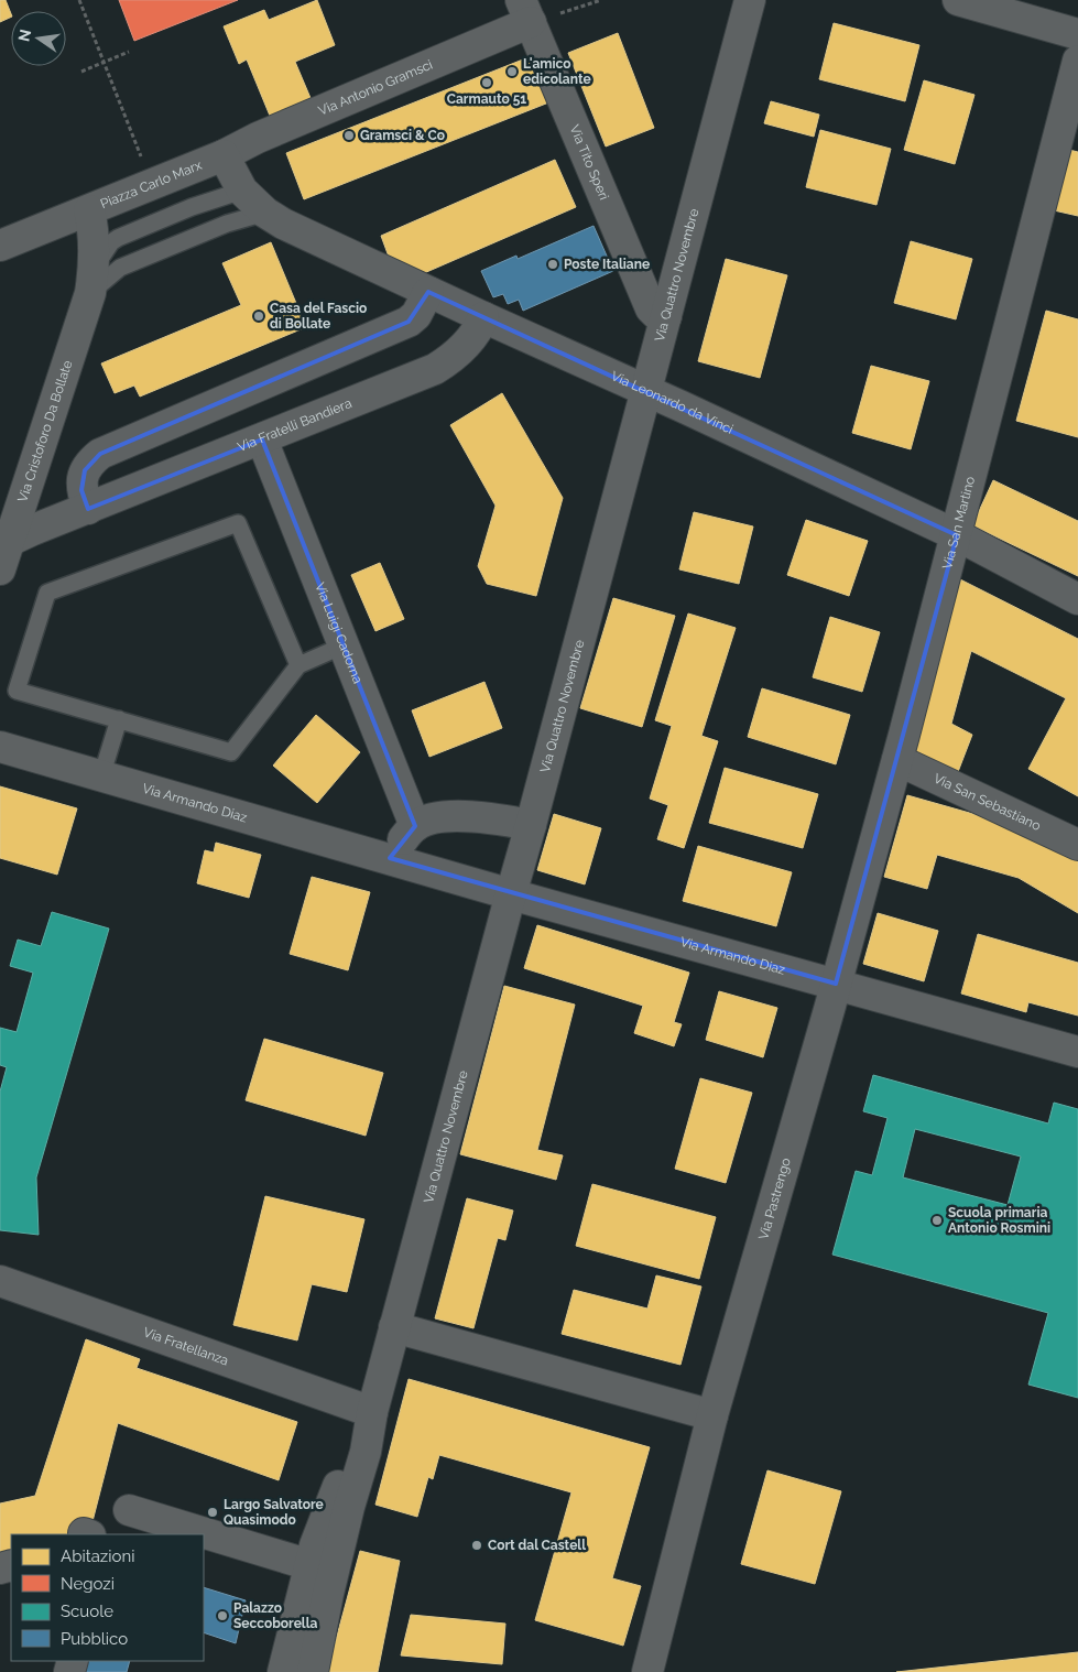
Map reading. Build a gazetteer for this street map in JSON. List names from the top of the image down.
{
  "streets": {
    "street": [
      "Via Antonio Gramsci",
      "Via Tito Speri",
      "Piazza Carlo Marx",
      "Via Quattro Novembre",
      "Via Leonardo da Vinci",
      "Via Fratelli Bandiera",
      "Via Cristoforo Da Bollate",
      "Via San Martino",
      "Via Luigi Cadorna",
      "Via San Sebastiano",
      "Via Armando Diaz",
      "Via Pastrengo",
      "Via Fratellanza"
    ]
  },
  "crossings": [
    ["Via Antonio Gramsci", "Via Tito Speri"],
    ["Via Antonio Gramsci", "Piazza Carlo Marx"],
    ["Via Tito Speri", "Via Quattro Novembre"],
    ["Piazza Carlo Marx", "Via Cristoforo Da Bollate"],
    ["Via Quattro Novembre", "Via Leonardo da Vinci"],
    ["Via Quattro Novembre", "Via Armando Diaz"],
    ["Via Quattro Novembre", "Via Fratellanza"],
    ["Via Leonardo da Vinci", "Via Fratelli Bandiera"],
    ["Via Leonardo da Vinci", "Via San Martino"],
    ["Via Fratelli Bandiera", "Via Cristoforo Da Bollate"],
    ["Via Fratelli Bandiera", "Via Luigi Cadorna"],
    ["Via San Martino", "Via San Sebastiano"],
    ["Via San Martino", "Via Armando Diaz"],
    ["Via San Martino", "Via Pastrengo"],
    ["Via Armando Diaz", "Via Pastrengo"]
  ],
  "places": [
    "L'amico edicolante",
    "Carmauto 51",
    "Gramsci & Co",
    "Poste Italiane",
    "Casa del Fascio di Bollate",
    "Scuola primaria Antonio Rosmini",
    "Largo Salvatore Quasimodo",
    "Cort dal Castell",
    "Palazzo Seccoborella"
  ],
  "legend": [
    "Abitazioni",
    "Negozi",
    "Scuole",
    "Pubblico"
  ],
  "north": "left"
}
